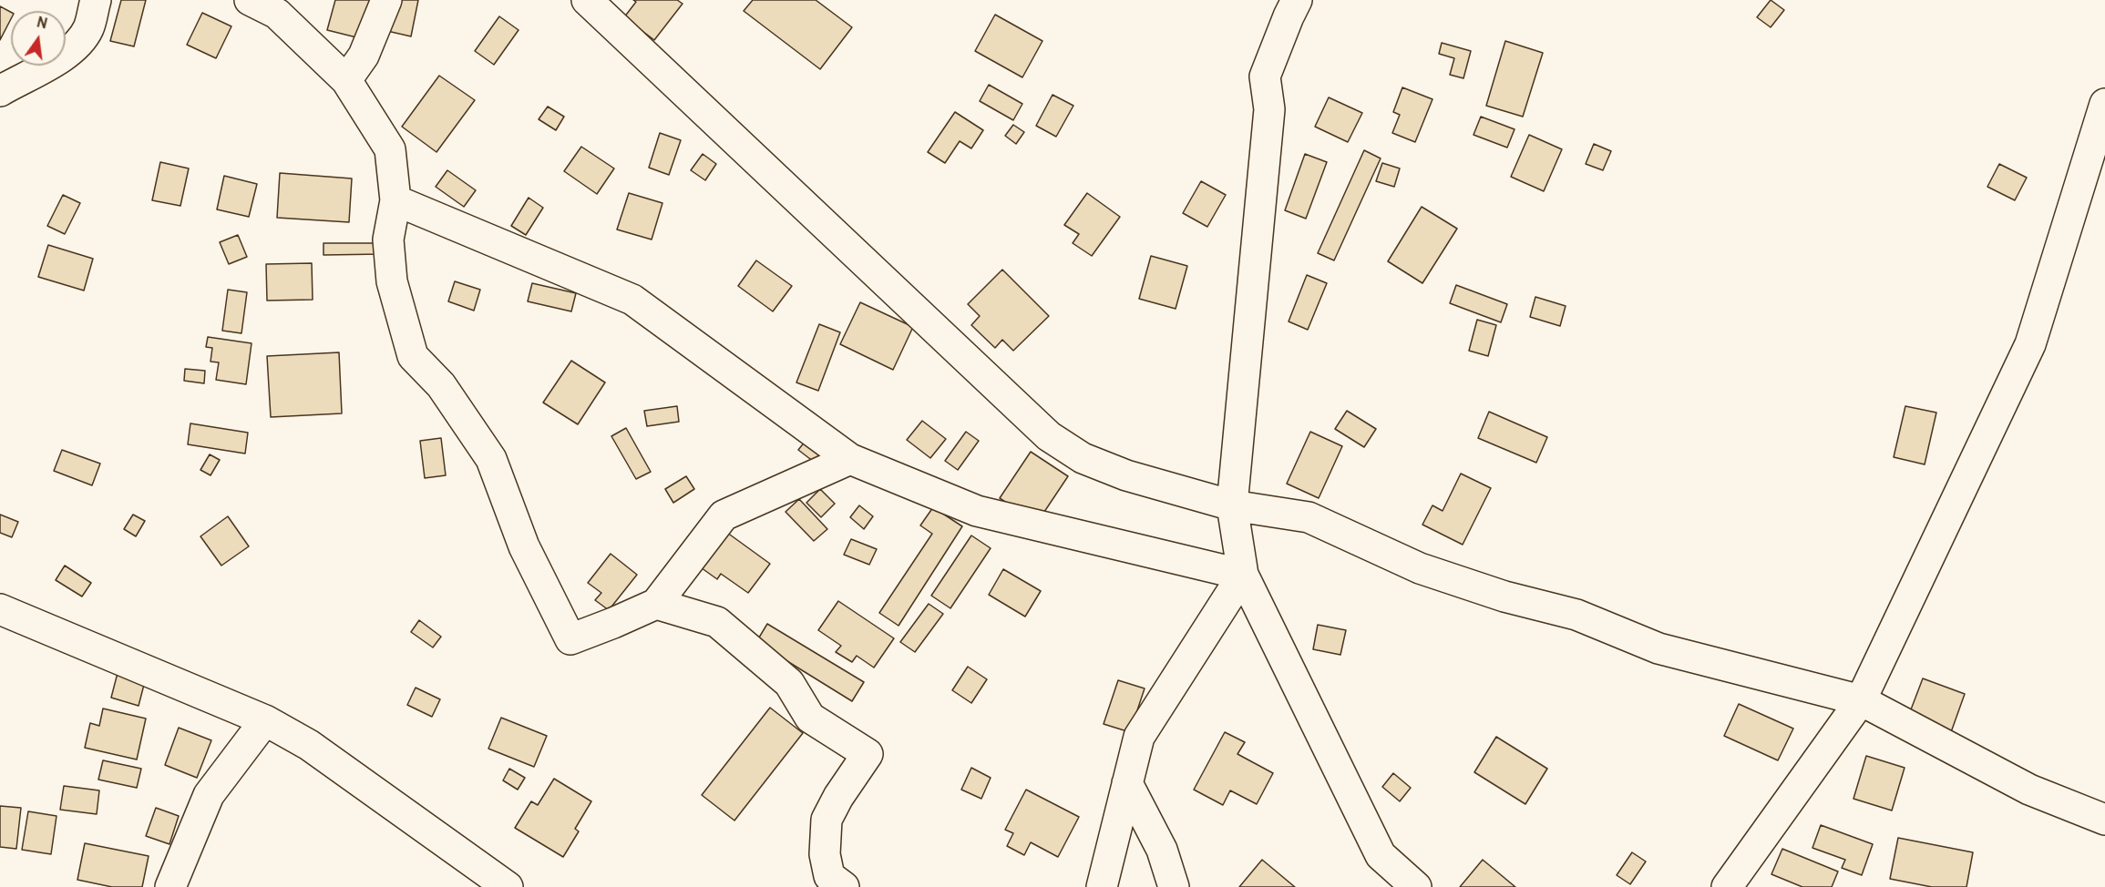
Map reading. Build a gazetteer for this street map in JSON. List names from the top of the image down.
{
  "north": "top"
}
